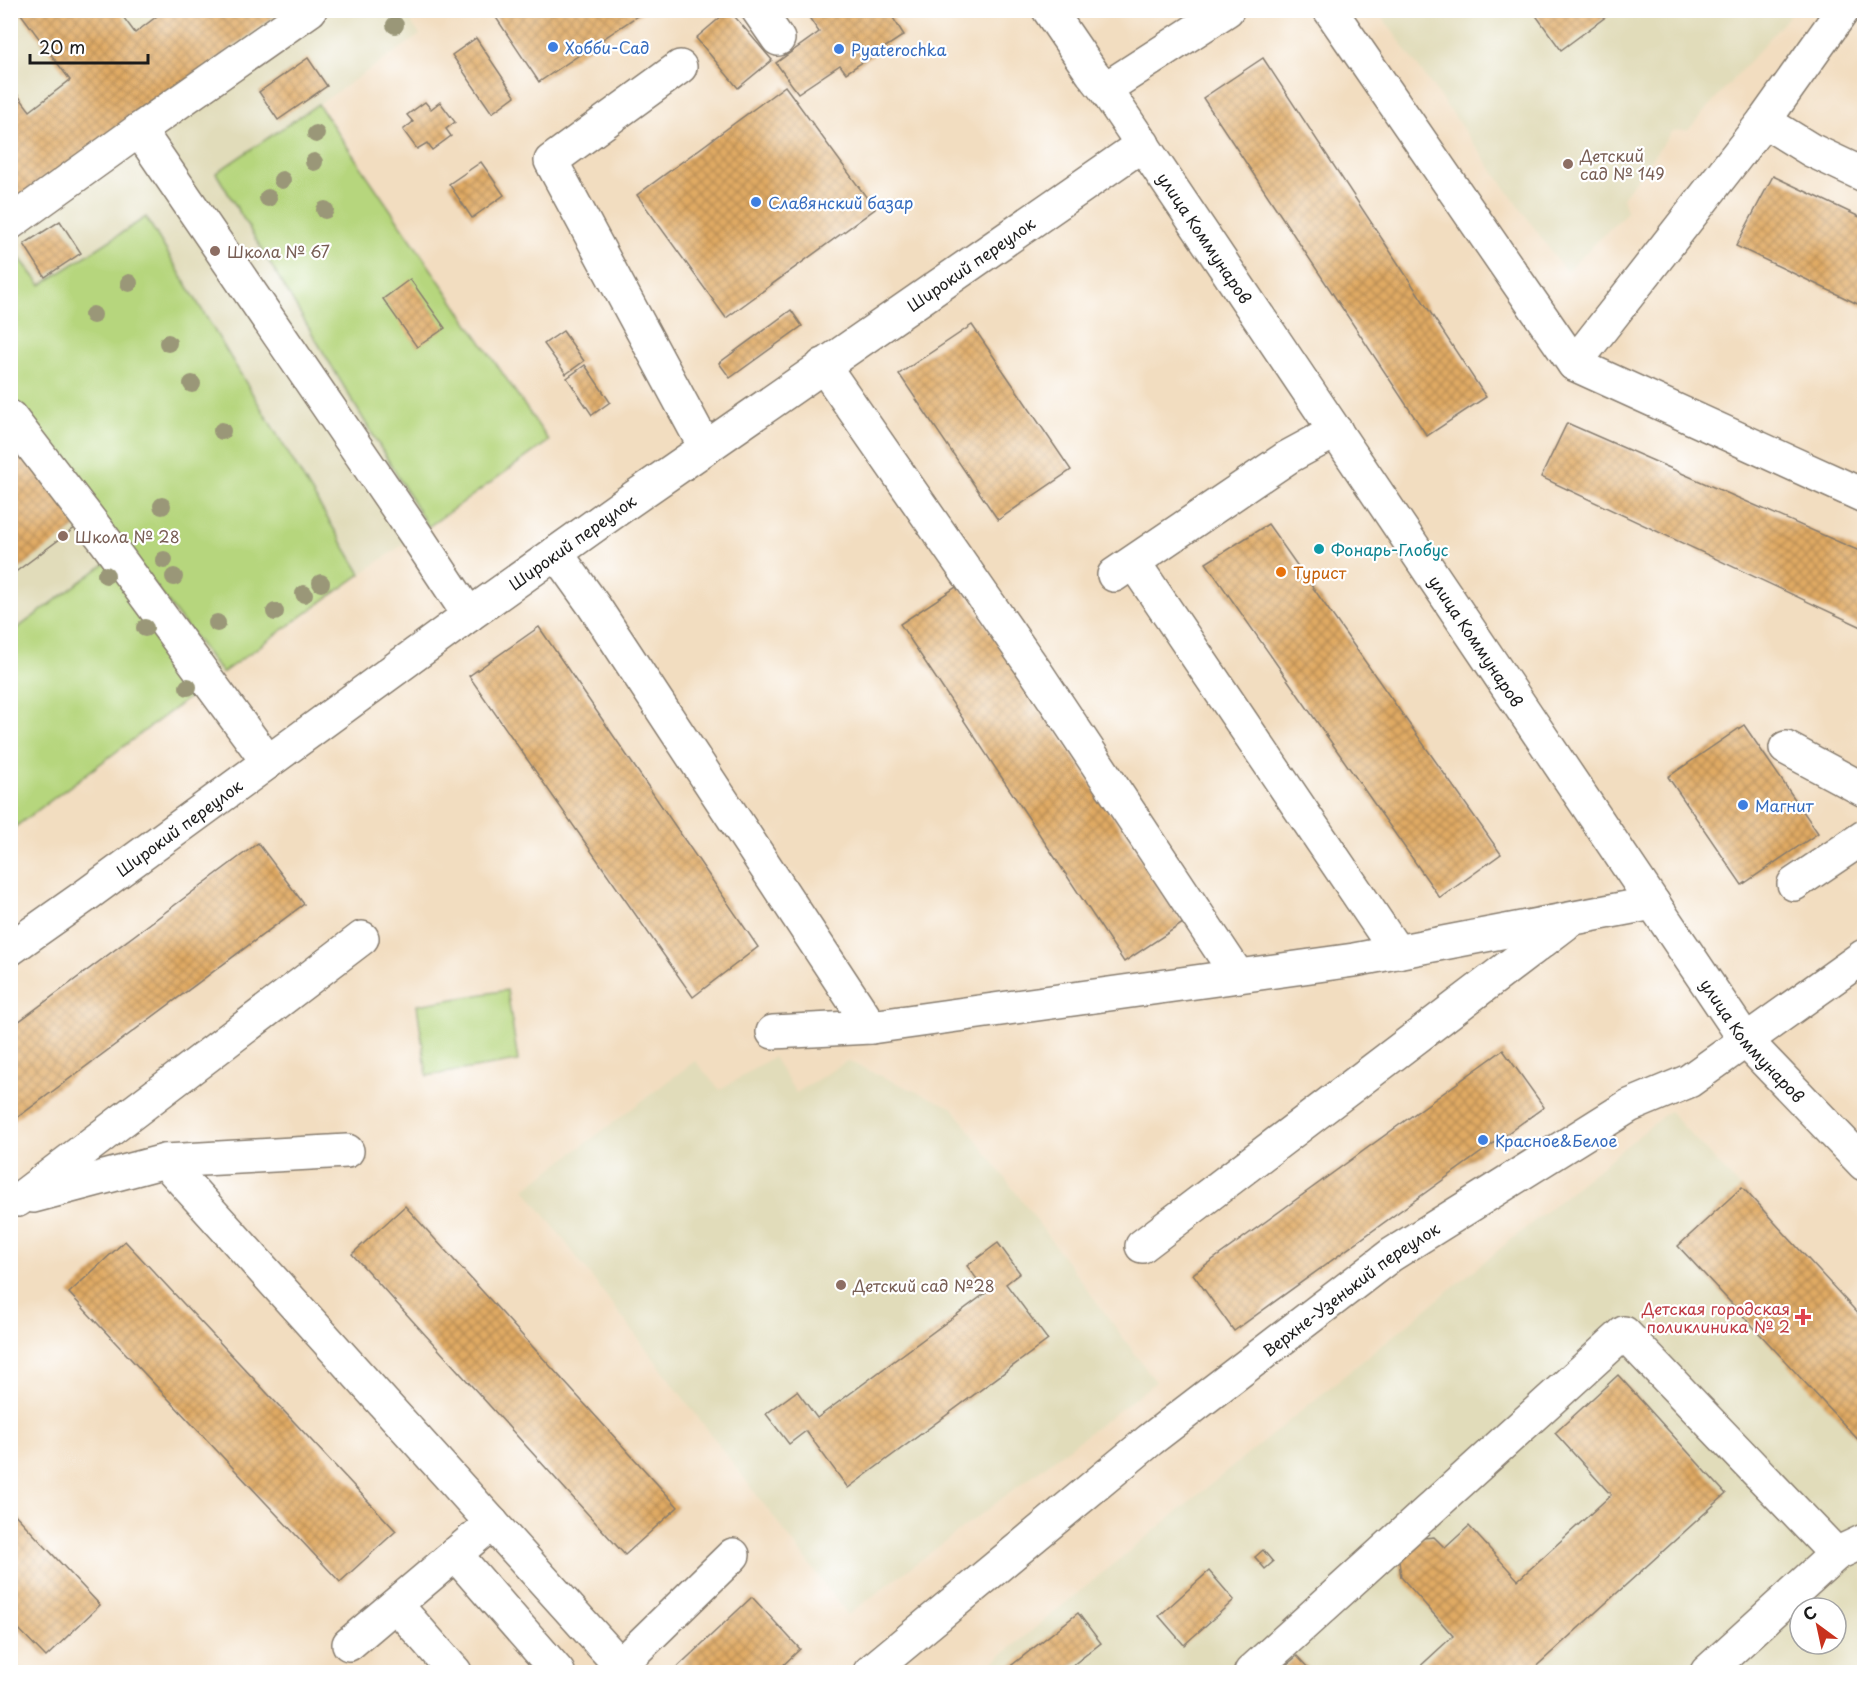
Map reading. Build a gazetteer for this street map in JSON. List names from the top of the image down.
{
  "streets": {
    "street": ["улица Коммунаров", "Широкий переулок", "Верхне-Узенький переулок"]
  },
  "crossings": [
    ["улица Коммунаров", "Широкий переулок"],
    ["улица Коммунаров", "Верхне-Узенький переулок"]
  ],
  "places": {
    "other": [
      "Хобби-Сад",
      "Pyaterochka",
      "Детский сад № 149",
      "Славянский базар",
      "Школа № 67",
      "Школа № 28",
      "Фонарь-Глобус",
      "Турист",
      "Магнит",
      "Красное&Белое",
      "Детский сад №28"
    ],
    "health": ["Детская городская поликлиника № 2"]
  },
  "scale_bar": "20 m",
  "north": "top left"
}
